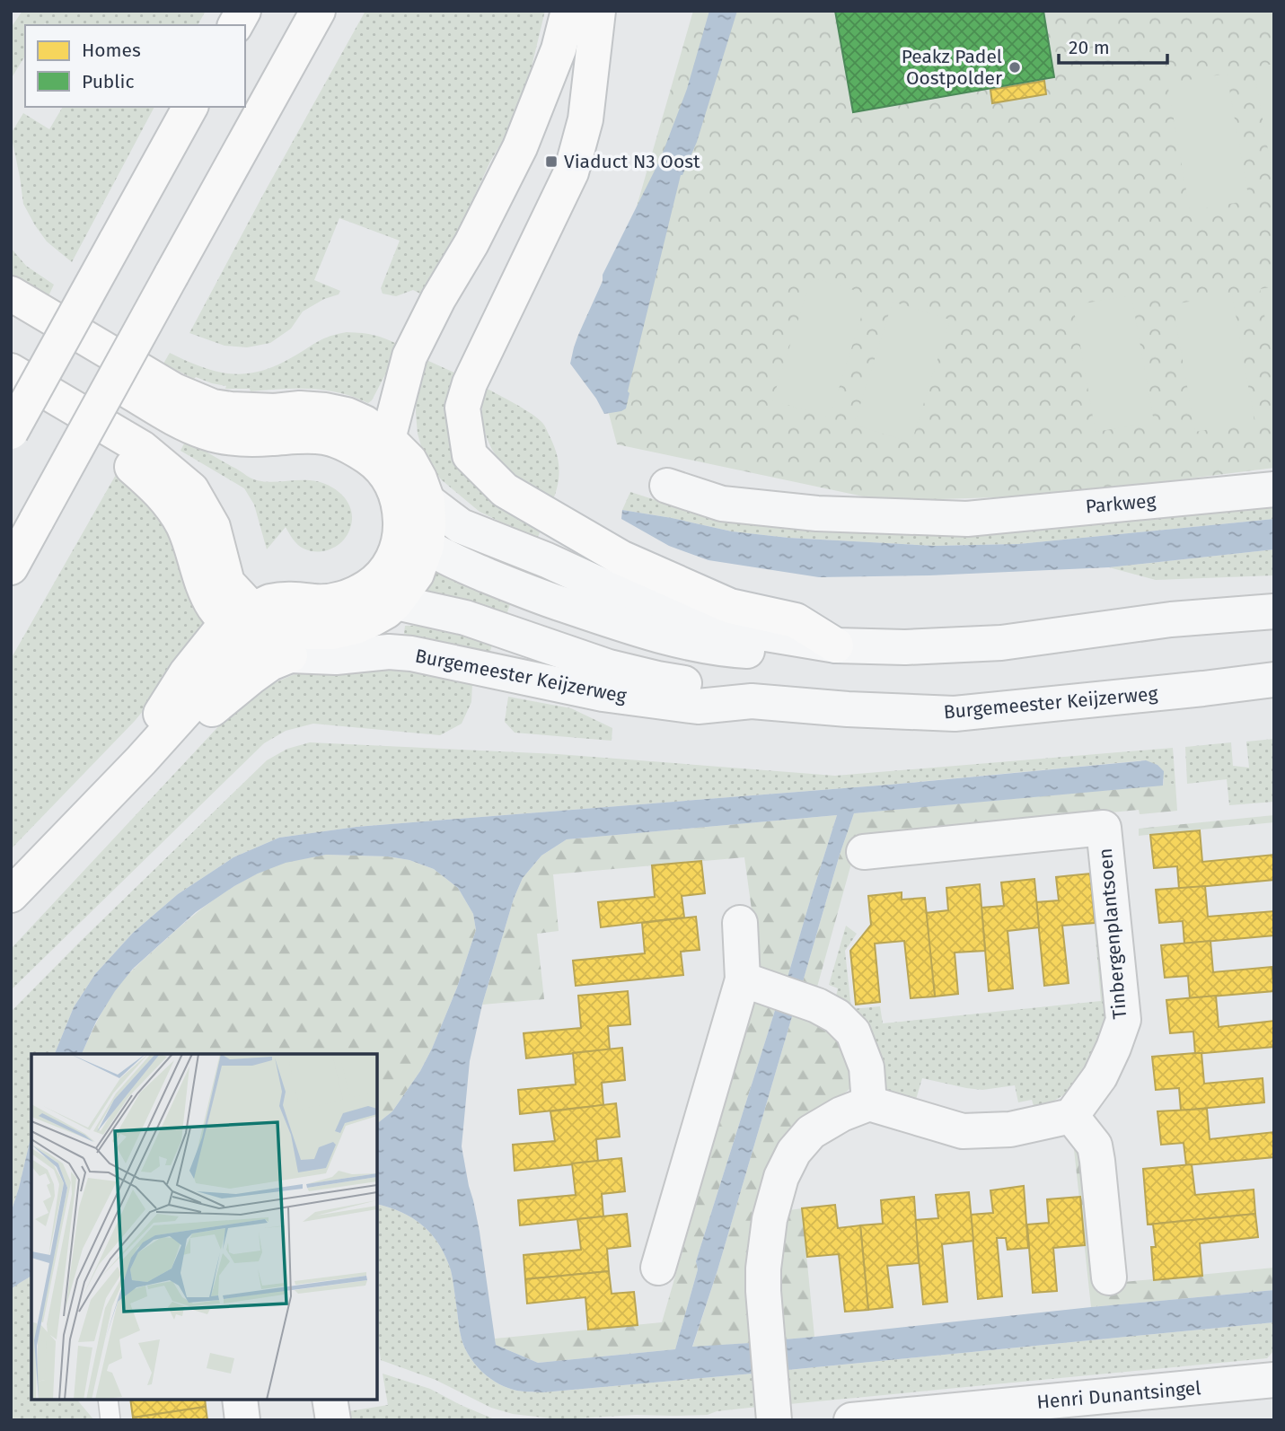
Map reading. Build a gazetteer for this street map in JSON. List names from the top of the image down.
{
  "streets": {
    "street": [
      "Parkweg",
      "Burgemeester Keijzerweg",
      "Tinbergenplantsoen",
      "Henri Dunantsingel"
    ]
  },
  "places": {
    "other": ["Peakz Padel Oostpolder"],
    "transit": ["Viaduct N3 Oost"]
  },
  "legend": ["Homes", "Public"],
  "scale_bar": "20 m"
}
